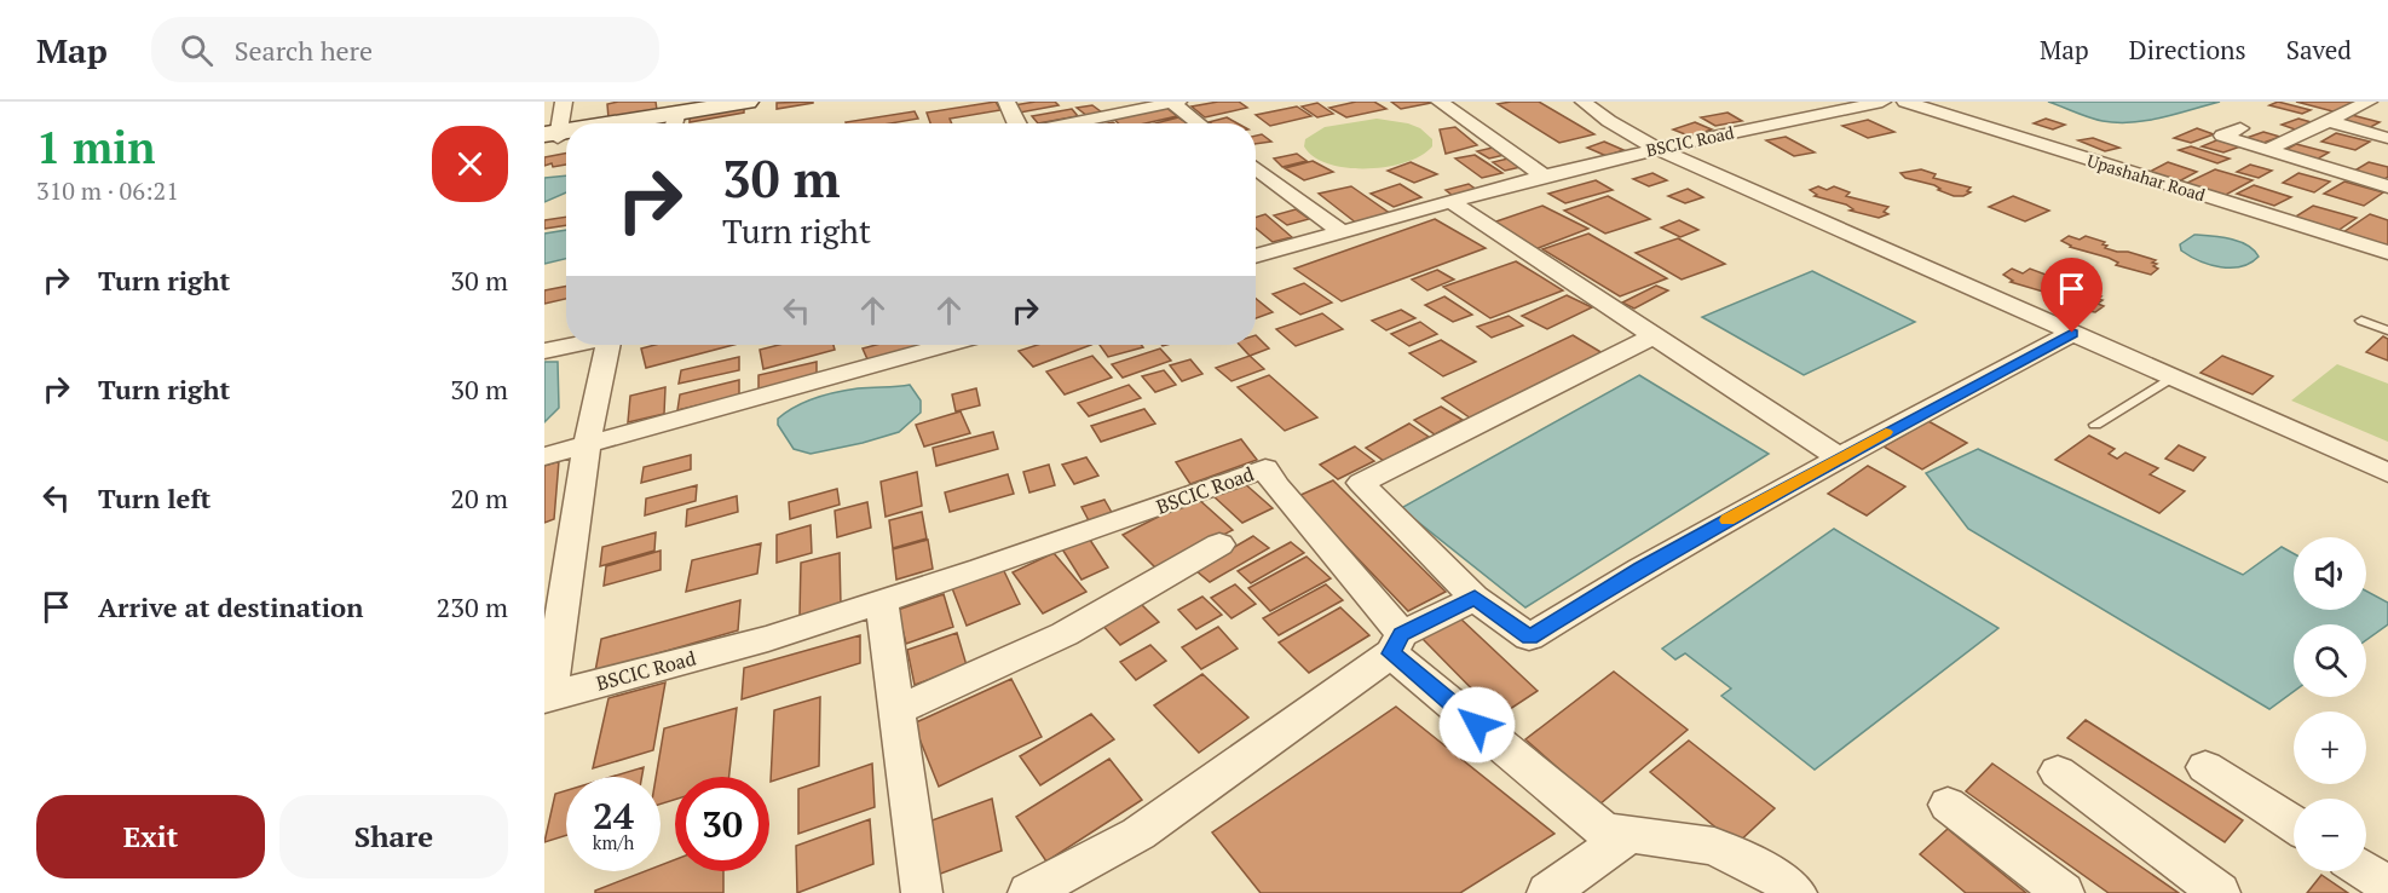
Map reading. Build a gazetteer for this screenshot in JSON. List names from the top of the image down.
{
  "streets": {
    "street": ["BSCIC Road", "Upashahar Road"]
  },
  "page": {
    "header": "Map",
    "search": "Search here",
    "nav": ["Map", "Directions", "Saved"],
    "heading": ["1 min", "310 m · 06:21"],
    "turn": ["30 m", "Turn right"],
    "list": [
      {
        "name": "Turn right",
        "value": "30 m"
      },
      {
        "name": "Turn right",
        "value": "30 m"
      },
      {
        "name": "Turn left",
        "value": "20 m"
      },
      {
        "name": "Arrive at destination",
        "value": "230 m"
      }
    ],
    "map_buttons": ["+", "−"],
    "speed": "24 km/h",
    "limit": "30",
    "buttons": ["Exit", "Share"]
  }
}
